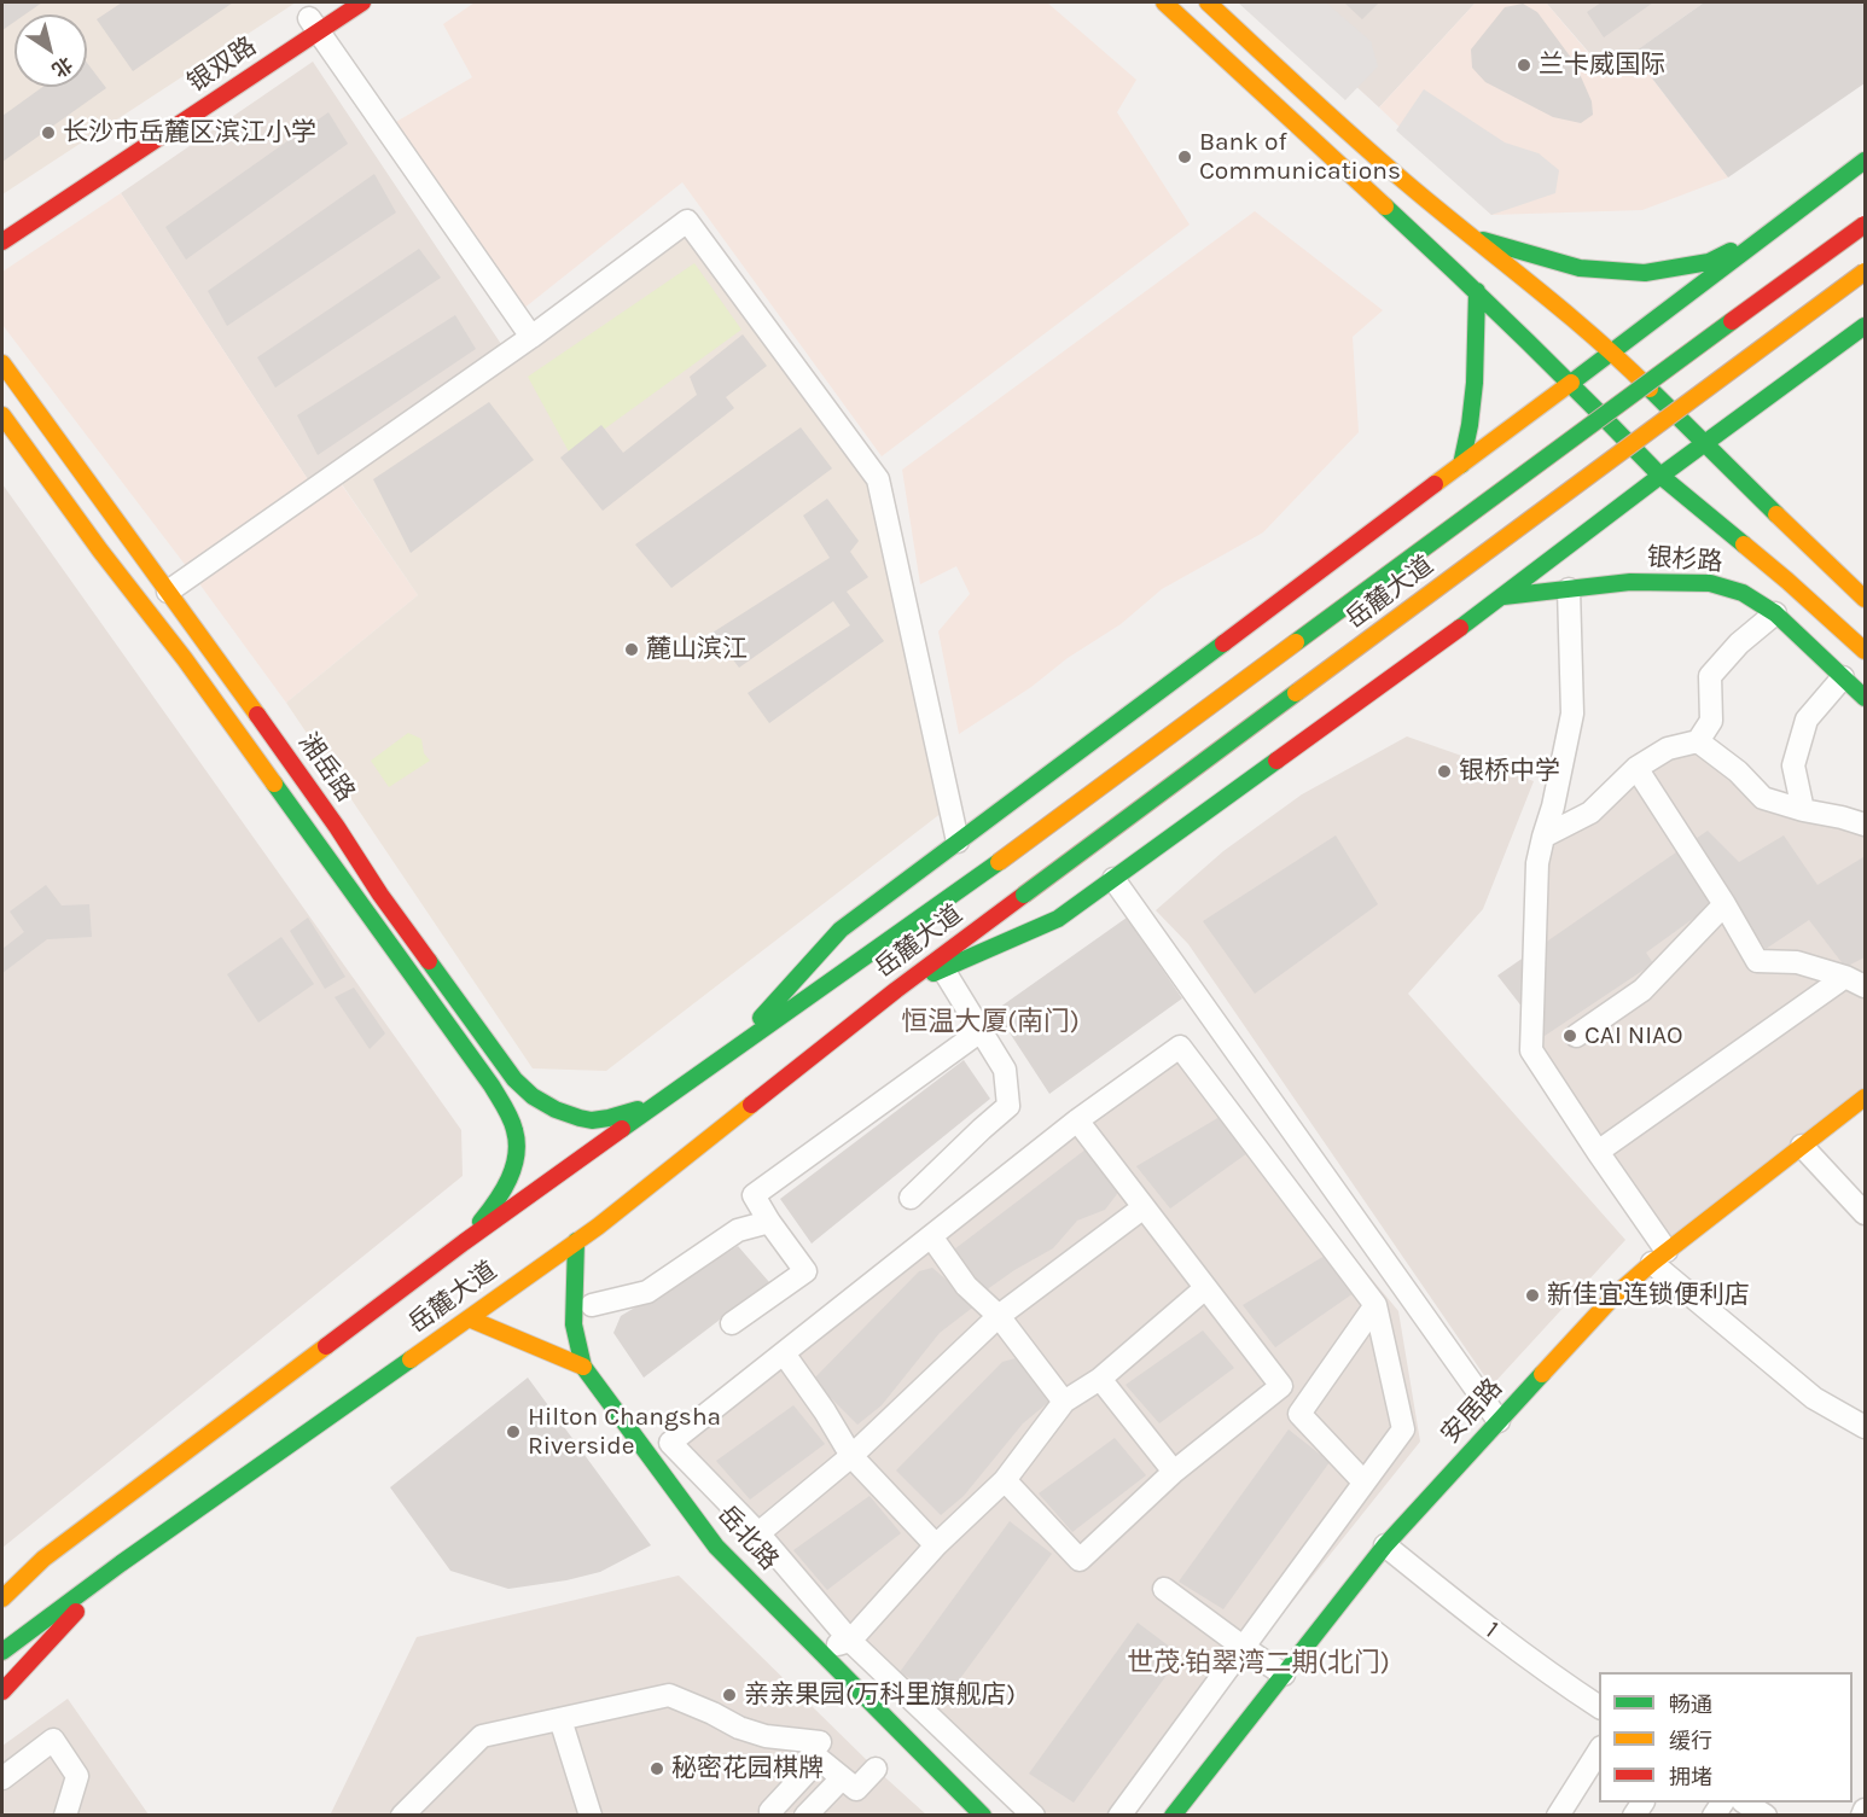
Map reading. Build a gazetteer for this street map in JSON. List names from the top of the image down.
{
  "streets": {
    "main road": [
      "银双路",
      "银杉路",
      "岳麓大道",
      "湘岳路",
      "安居路",
      "岳北路"
    ],
    "street": ["1"]
  },
  "crossings": [
    ["岳麓大道", "湘岳路"],
    ["岳麓大道", "岳北路"],
    ["安居路", "1"]
  ],
  "districts": ["恒温大厦(南门)", "世茂·铂翠湾二期(北门)"],
  "places": [
    "兰卡威国际",
    "长沙市岳麓区滨江小学",
    "Bank of Communications",
    "麓山滨江",
    "银桥中学",
    "CAI NIAO",
    "新佳宜连锁便利店",
    "Hilton Changsha Riverside",
    "亲亲果园(万科里旗舰店)",
    "秘密花园棋牌"
  ],
  "legend": ["畅通", "缓行", "拥堵"],
  "north": "bottom right"
}
